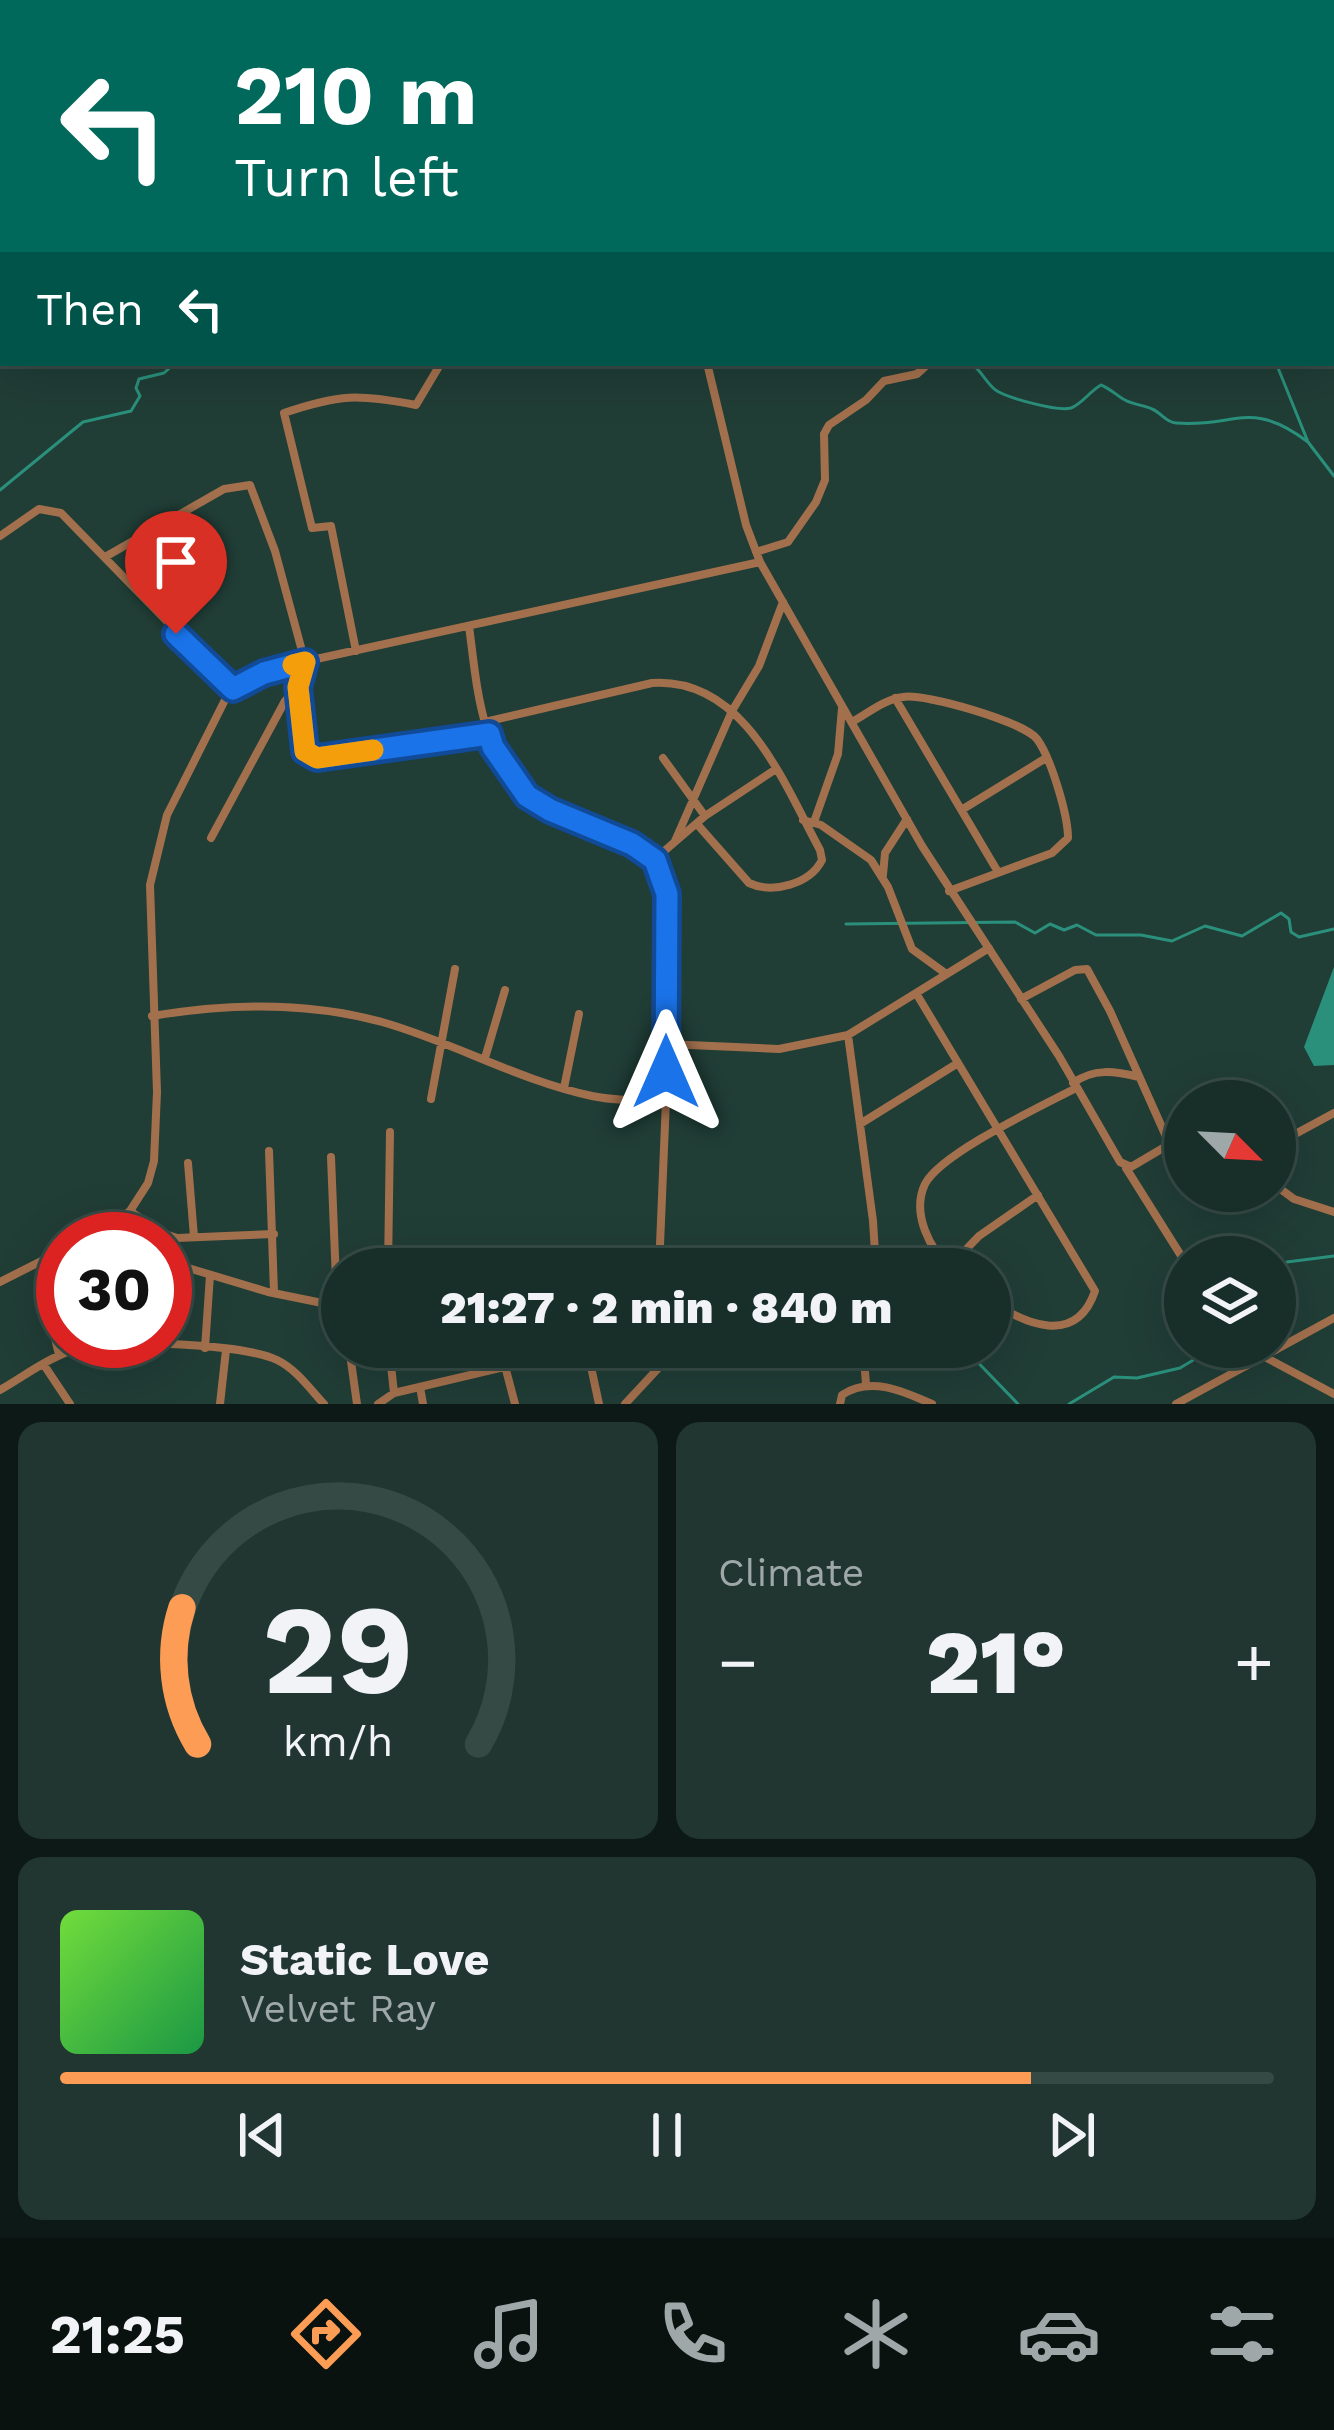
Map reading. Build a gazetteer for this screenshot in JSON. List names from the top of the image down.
{
  "north": "bottom right",
  "page": {
    "turn": ["210 m", "Turn left"],
    "then": "Then",
    "limit": "30",
    "trip": "21:27 · 2 min · 840 m",
    "tile": "Climate",
    "heat": ["−", "21°", "+"],
    "song": ["Static Love", "Velvet Ray"],
    "tabs": "21:25",
    "gauge": ["29", "km/h"]
  }
}
